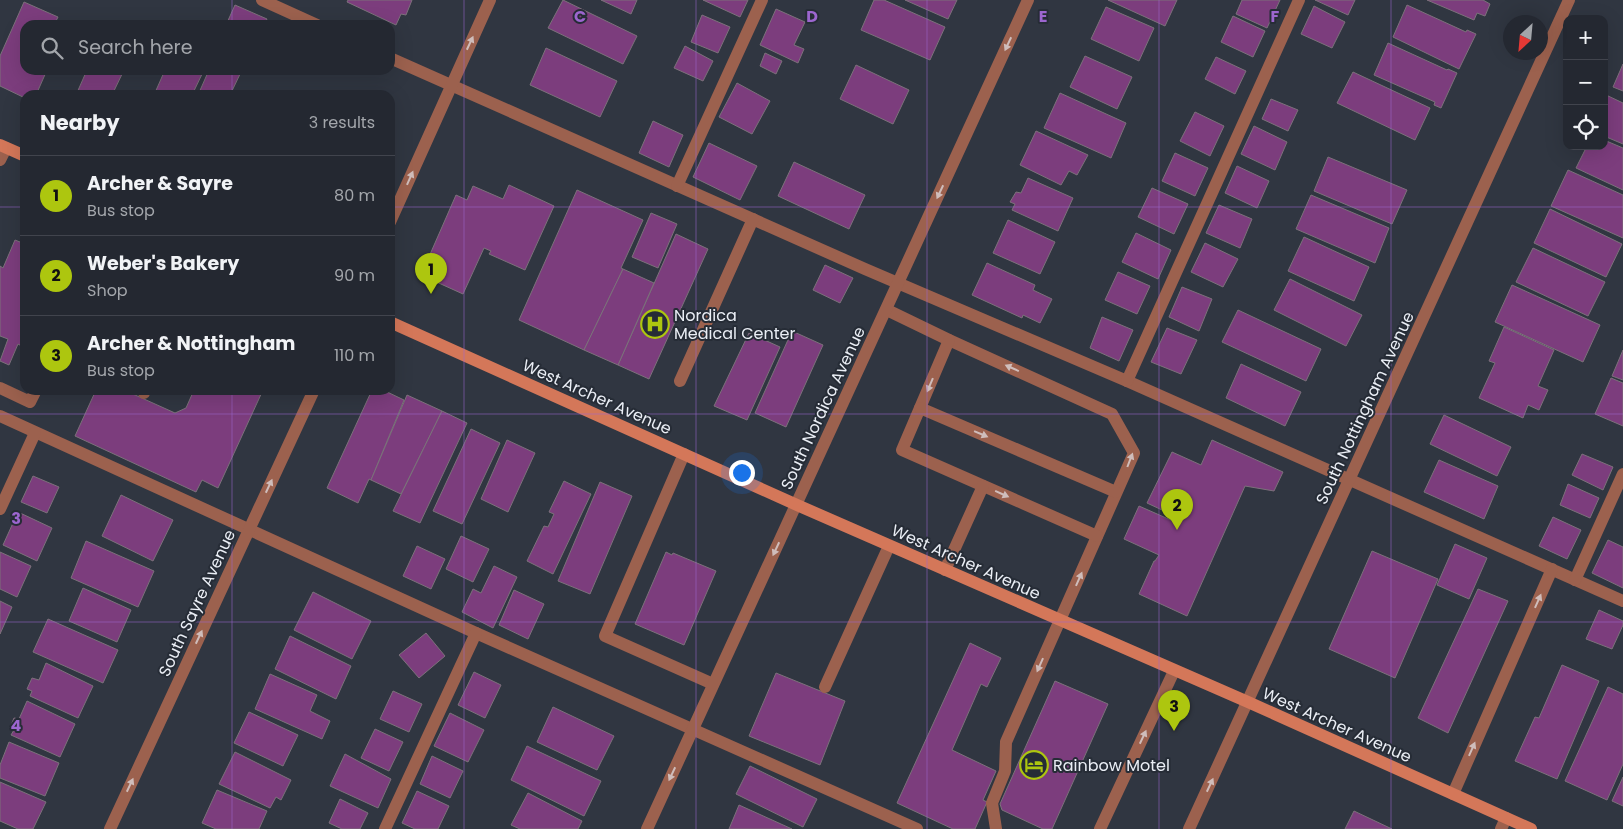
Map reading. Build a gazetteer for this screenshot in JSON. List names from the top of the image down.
{
  "streets": {
    "main road": ["West Archer Avenue"],
    "street": ["South Nordica Avenue", "South Nottingham Avenue", "South Sayre Avenue"]
  },
  "crossings": [
    ["West Archer Avenue", "South Nordica Avenue"],
    ["West Archer Avenue", "South Nottingham Avenue"]
  ],
  "one_way": ["South Nordica Avenue", "South Sayre Avenue"],
  "places": {
    "hospital": ["Nordica Medical Center"],
    "hotel": ["Rainbow Motel"]
  },
  "north": "bottom left",
  "page": {
    "map_buttons": ["+", "−"],
    "search": "Search here",
    "heading": ["Nearby", "3 results"],
    "list": [
      {
        "mark": "1",
        "name": "Archer & Sayre",
        "note": "Bus stop",
        "value": "80 m"
      },
      {
        "mark": "2",
        "name": "Weber's Bakery",
        "note": "Shop",
        "value": "90 m"
      },
      {
        "mark": "3",
        "name": "Archer & Nottingham",
        "note": "Bus stop",
        "value": "110 m"
      }
    ],
    "pins": ["1", "2", "3"]
  },
  "grid": {
    "columns": [
      "C",
      "D",
      "E",
      "F"
    ],
    "rows": ["3", "4"]
  }
}
